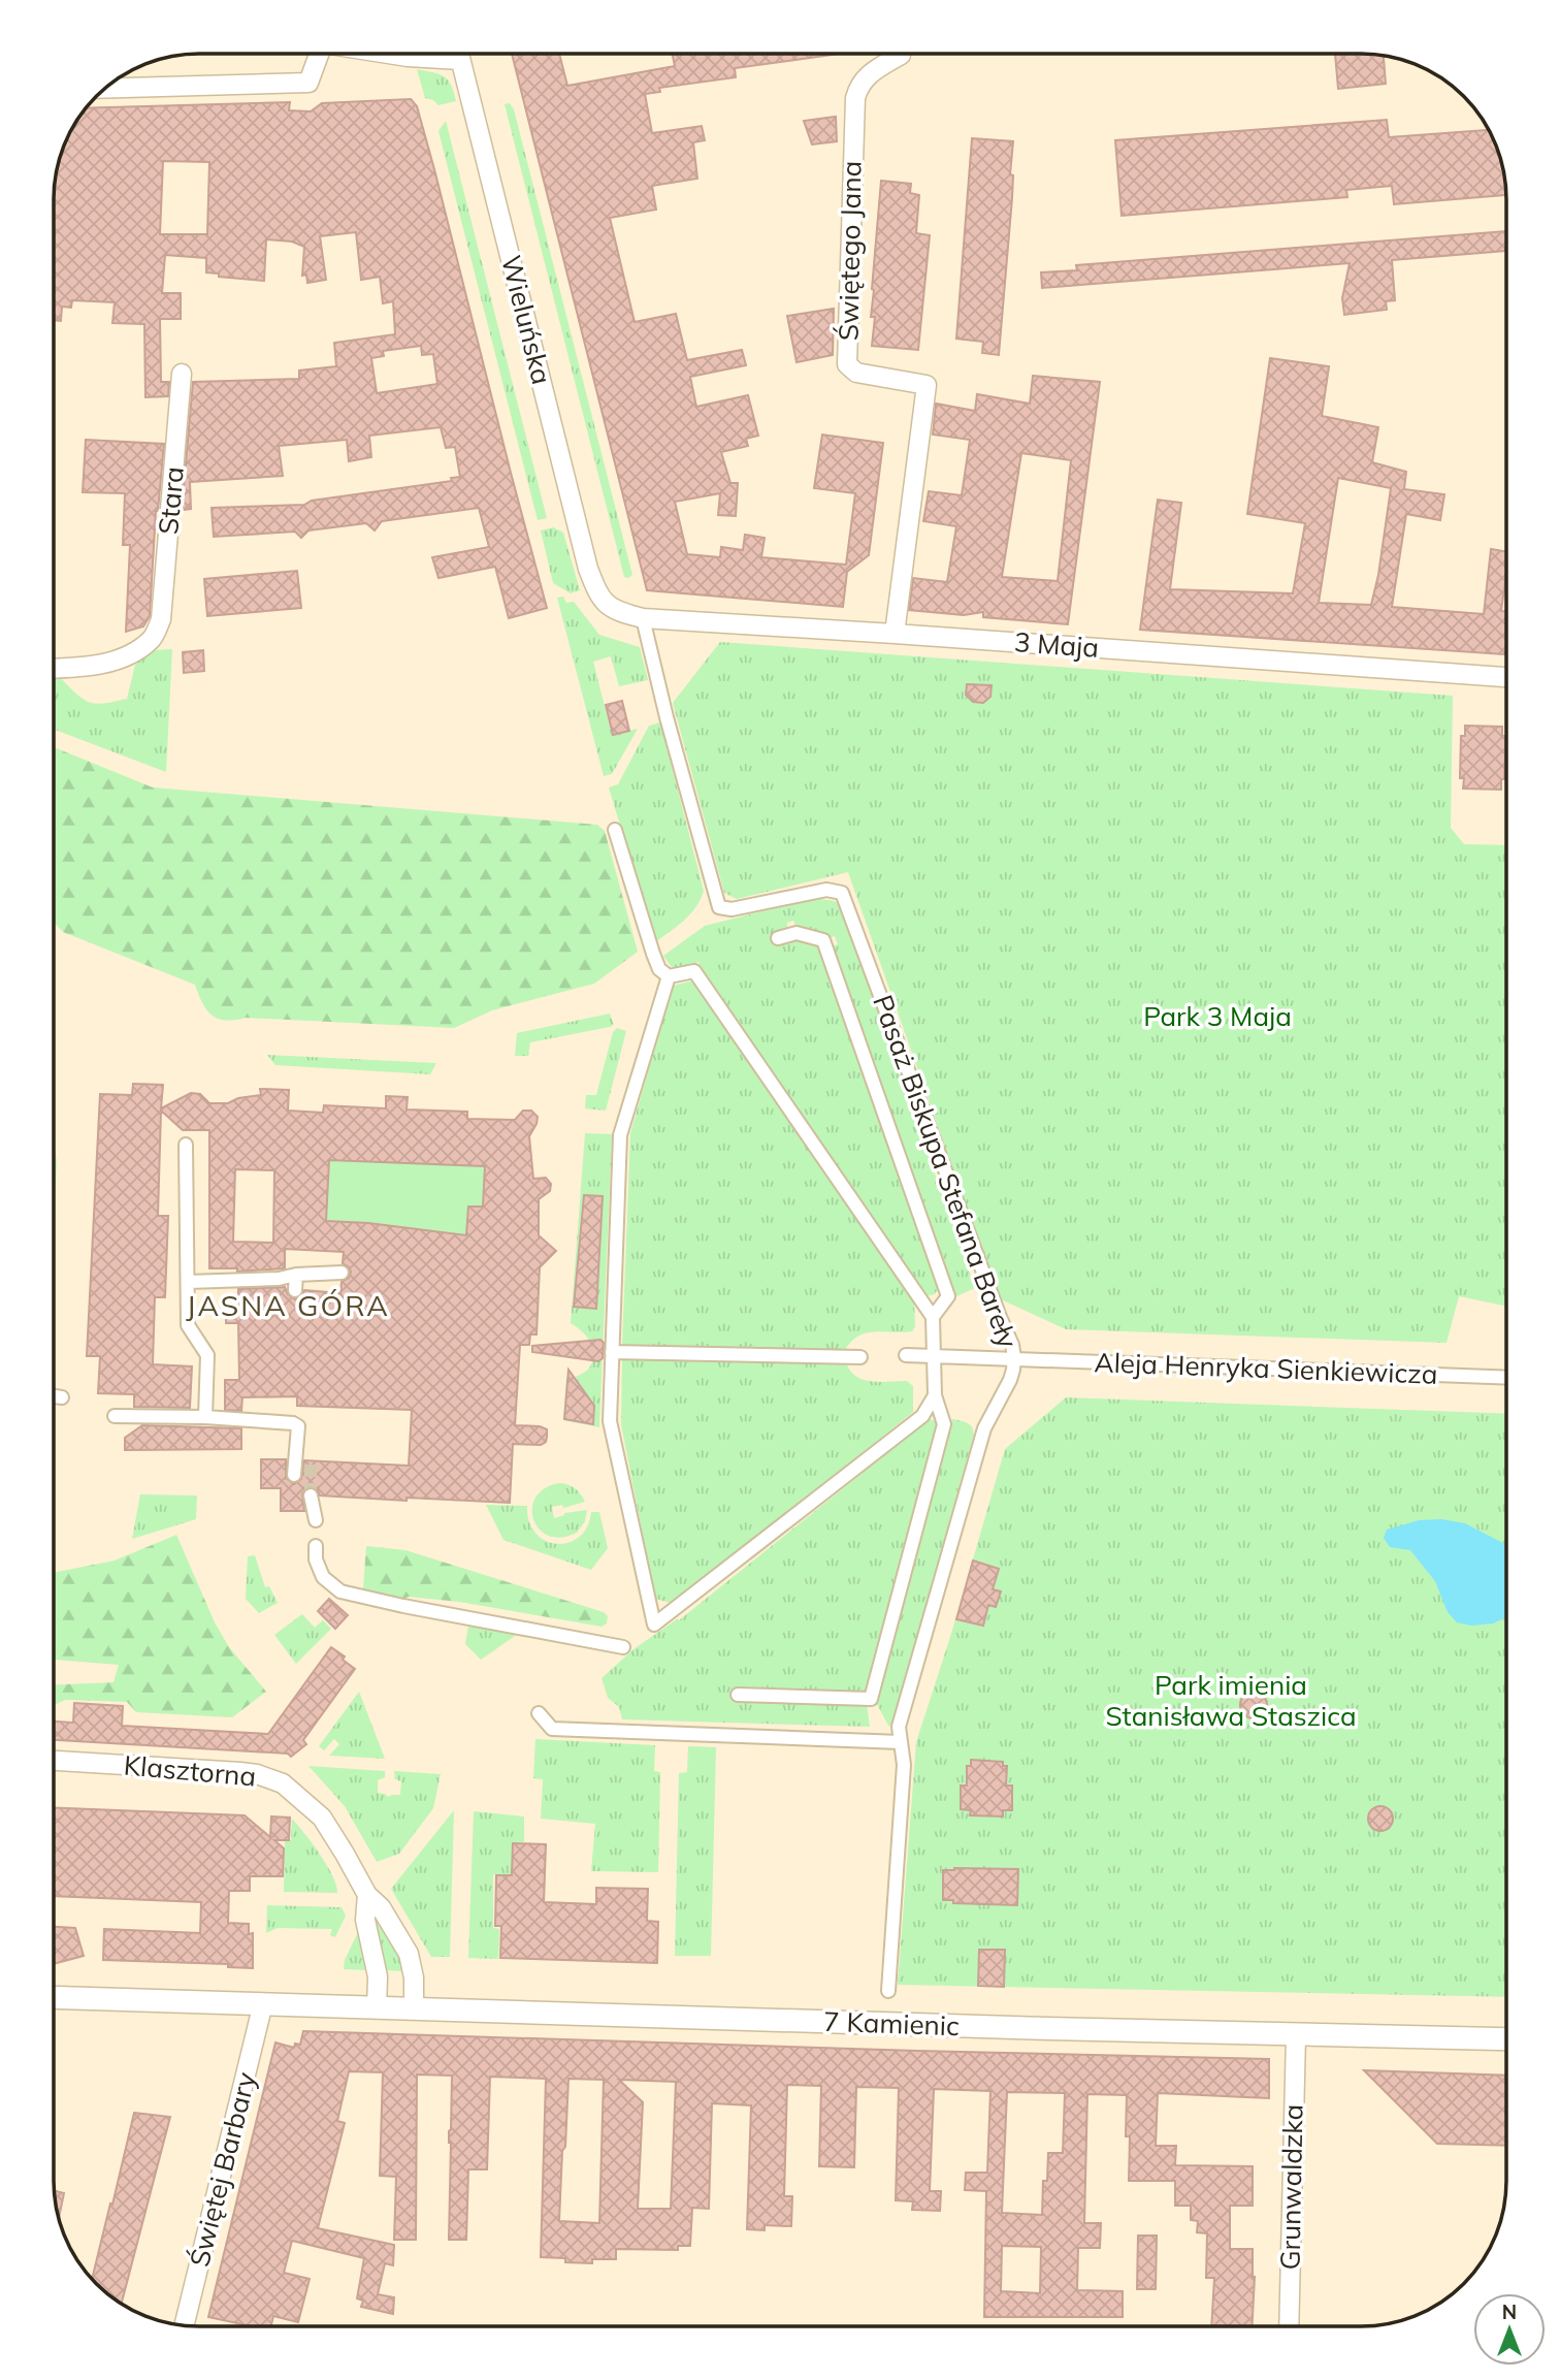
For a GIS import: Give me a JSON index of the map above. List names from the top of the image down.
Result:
{
  "streets": {
    "street": [
      "Świętego Jana",
      "Wieluńska",
      "Stara",
      "3 Maja",
      "Pasaż Biskupa Stefana Bareły",
      "Aleja Henryka Sienkiewicza",
      "Klasztorna",
      "7 Kamienic",
      "Świętej Barbary",
      "Grunwaldzka"
    ]
  },
  "crossings": [
    ["Świętego Jana", "3 Maja"],
    ["Wieluńska", "3 Maja"],
    ["3 Maja", "Pasaż Biskupa Stefana Bareły"],
    ["Pasaż Biskupa Stefana Bareły", "Aleja Henryka Sienkiewicza"],
    ["Klasztorna", "7 Kamienic"],
    ["7 Kamienic", "Świętej Barbary"],
    ["7 Kamienic", "Grunwaldzka"]
  ],
  "districts": ["JASNA GÓRA"],
  "parks": ["Park 3 Maja", "Park imienia Stanisława Staszica"],
  "north": "top"
}
